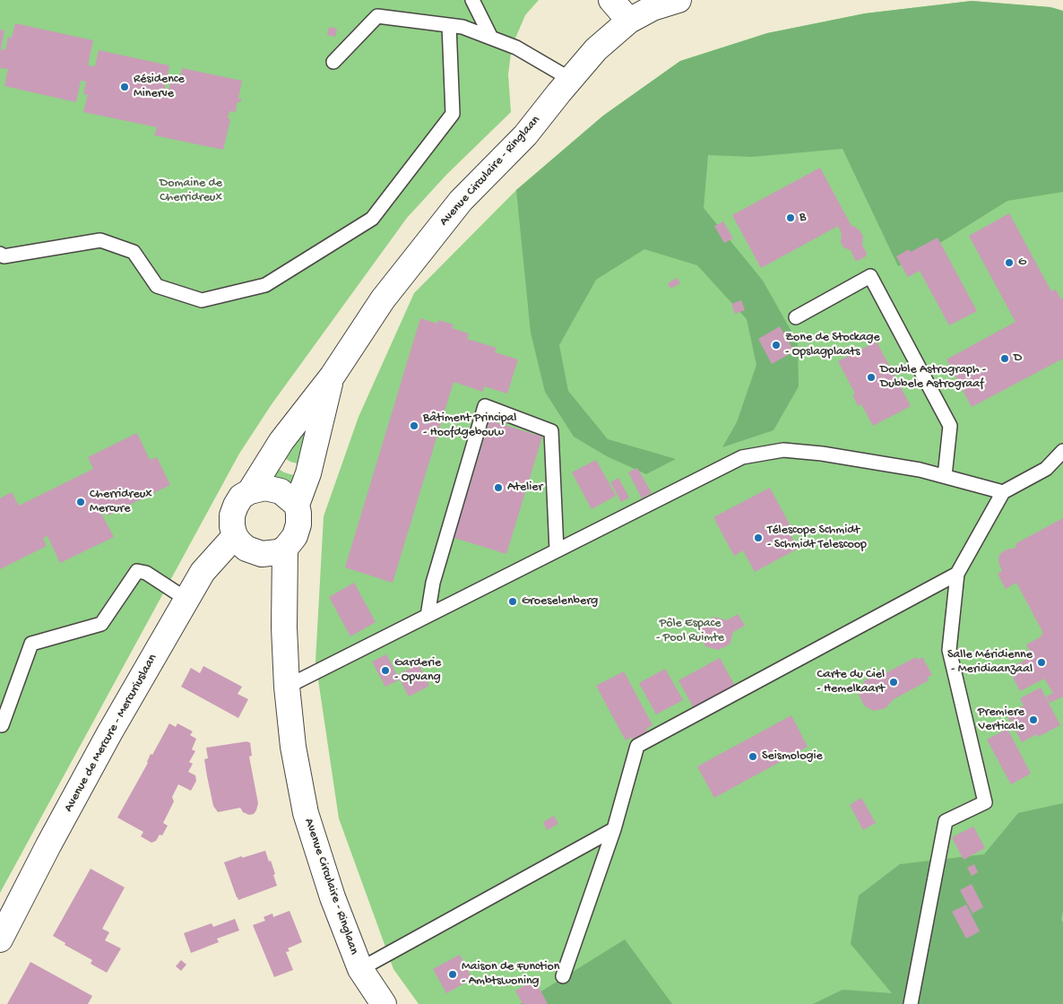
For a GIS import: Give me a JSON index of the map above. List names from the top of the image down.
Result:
{
  "streets": {
    "street": ["Avenue Circulaire - Ringlaan", "Avenue de Mercure - Mercuriuslaan"]
  },
  "crossings": [
    ["Avenue Circulaire - Ringlaan", "Avenue de Mercure - Mercuriuslaan"]
  ],
  "parks": ["Domaine de Cherridreux", "Pôle Espace - Pool Ruimte"],
  "places": [
    "Résidence Minerve",
    "B",
    "G",
    "Zone de Stockage - Opslagplaats",
    "D",
    "Double Astrograph - Dubbele Astrograaf",
    "Bâtiment Principal - Hoofdgebouw",
    "Atelier",
    "Cherridreux Mercure",
    "Télescope Schmidt - Schmidt Telescoop",
    "Groeselenberg",
    "Salle Méridienne - Meridiaanzaal",
    "Garderie - Opvang",
    "Carte du Ciel - Hemelkaart",
    "Premiere Verticale",
    "Seismologie",
    "Maison de Function - Ambtswoning"
  ]
}
